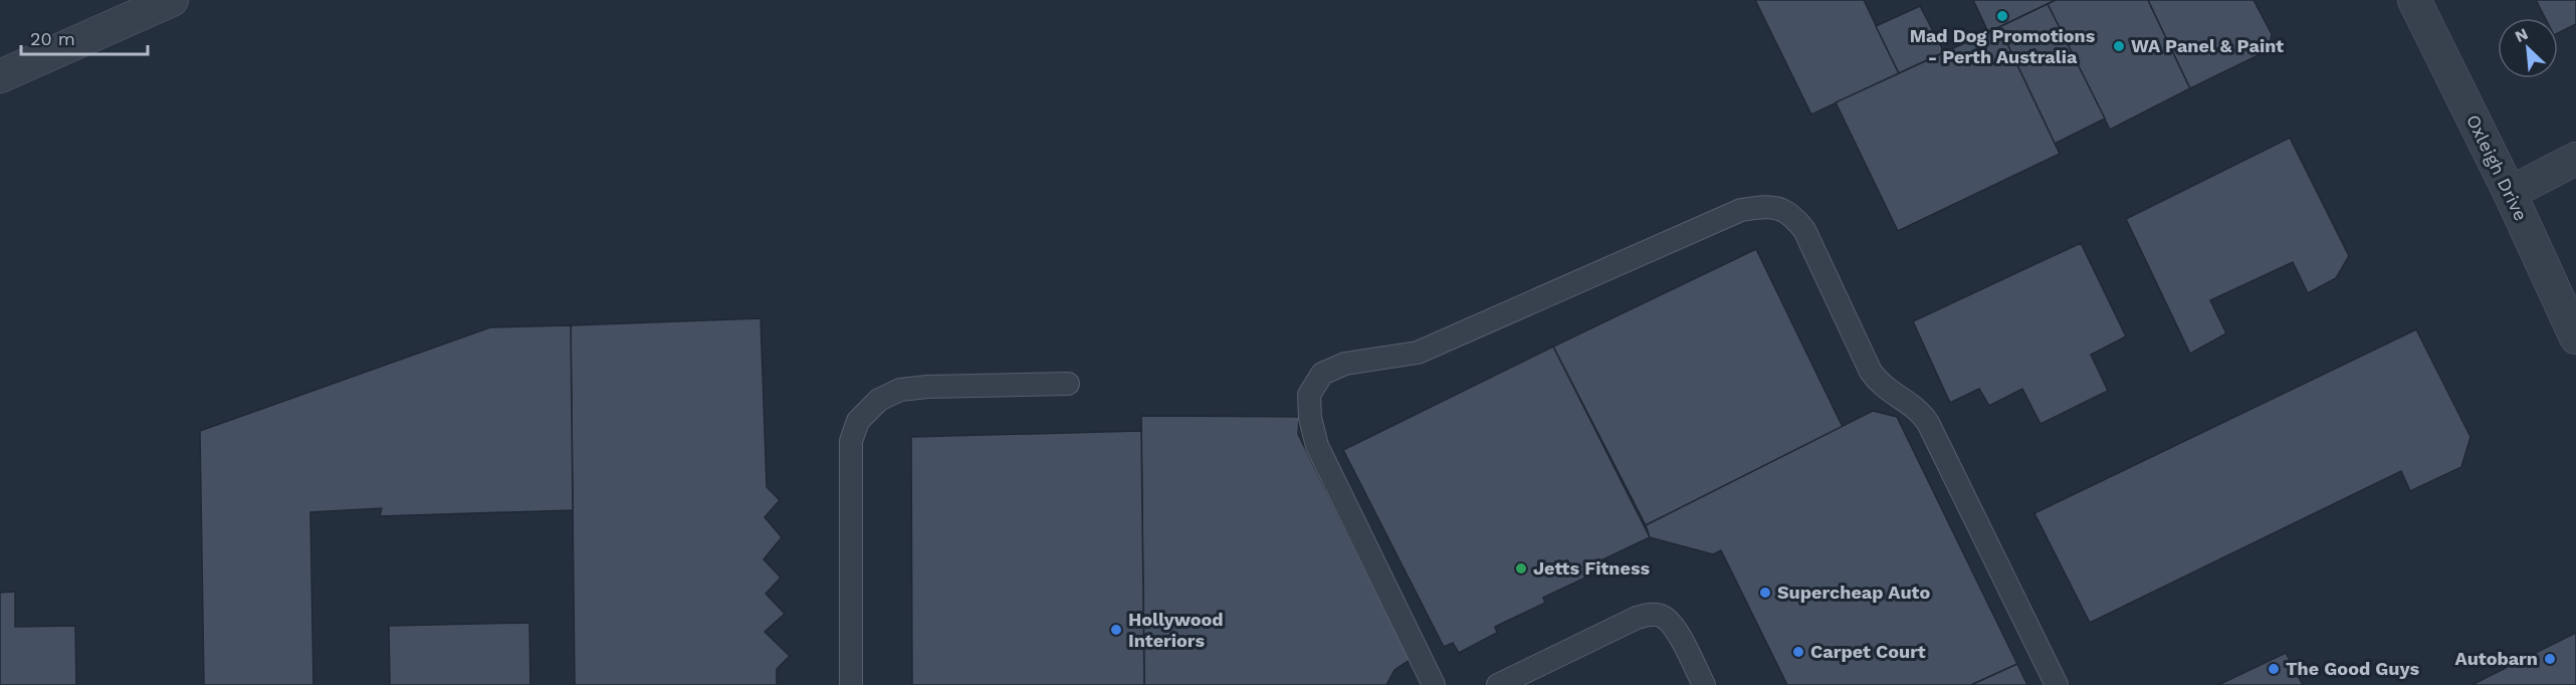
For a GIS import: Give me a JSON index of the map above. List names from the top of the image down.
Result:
{
  "streets": {
    "street": ["Oxleigh Drive"]
  },
  "places": [
    "Mad Dog Promotions - Perth Australia",
    "WA Panel & Paint",
    "Jetts Fitness",
    "Supercheap Auto",
    "Hollywood Interiors",
    "Carpet Court",
    "Autobarn",
    "The Good Guys"
  ],
  "scale_bar": "20 m",
  "north": "top left"
}
